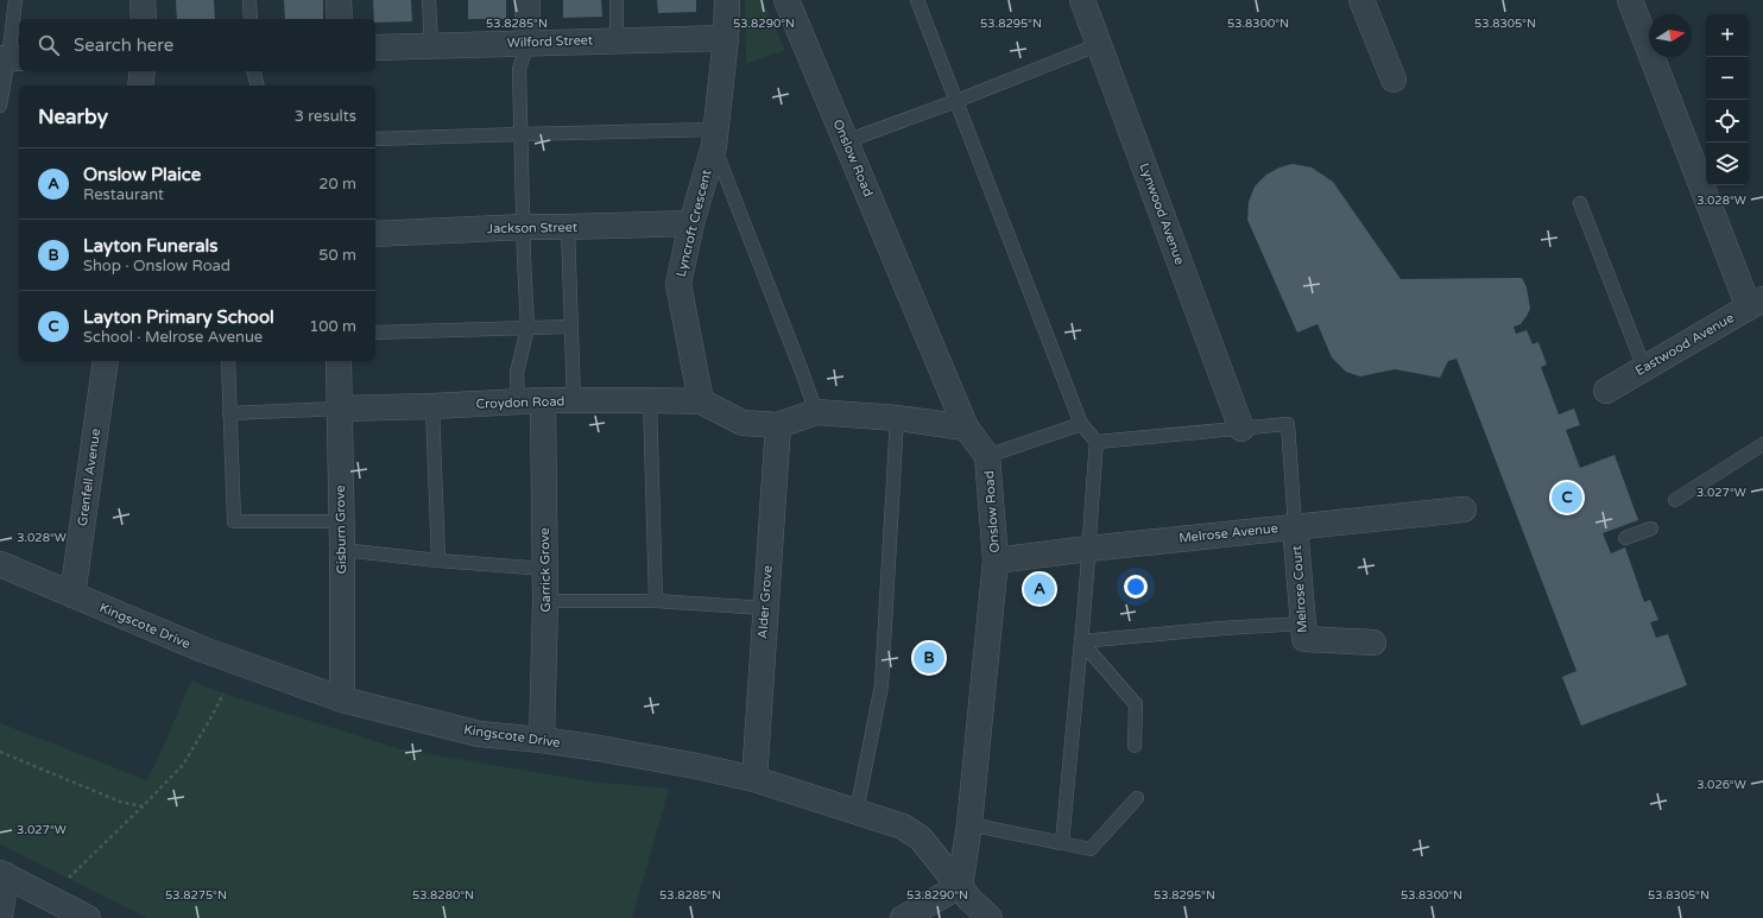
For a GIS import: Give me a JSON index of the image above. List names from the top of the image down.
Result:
{
  "streets": {
    "street": [
      "Wilford Street",
      "Onslow Road",
      "Lynwood Avenue",
      "Lyncroft Crescent",
      "Jackson Street",
      "Eastwood Avenue",
      "Croydon Road",
      "Grenfell Avenue",
      "Gisburn Grove",
      "Melrose Avenue",
      "Garrick Grove",
      "Melrose Court",
      "Alder Grove",
      "Kingscote Drive"
    ]
  },
  "crossings": [
    ["Wilford Street", "Lyncroft Crescent"],
    ["Onslow Road", "Melrose Avenue"],
    ["Onslow Road", "Kingscote Drive"],
    ["Lyncroft Crescent", "Jackson Street"],
    ["Lyncroft Crescent", "Croydon Road"],
    ["Croydon Road", "Gisburn Grove"],
    ["Croydon Road", "Garrick Grove"],
    ["Grenfell Avenue", "Kingscote Drive"],
    ["Gisburn Grove", "Kingscote Drive"],
    ["Melrose Avenue", "Melrose Court"],
    ["Garrick Grove", "Kingscote Drive"],
    ["Alder Grove", "Kingscote Drive"]
  ],
  "north": "right",
  "page": {
    "map_buttons": ["+", "−"],
    "search": "Search here",
    "heading": ["Nearby", "3 results"],
    "list": [
      {
        "mark": "A",
        "name": "Onslow Plaice",
        "note": "Restaurant",
        "value": "20 m"
      },
      {
        "mark": "B",
        "name": "Layton Funerals",
        "note": "Shop · Onslow Road",
        "value": "50 m"
      },
      {
        "mark": "C",
        "name": "Layton Primary School",
        "note": "School · Melrose Avenue",
        "value": "100 m"
      }
    ],
    "pins": ["C", "A", "B"]
  },
  "coordinates": [
    "53.8285°N",
    "53.8290°N",
    "53.8295°N",
    "53.8300°N",
    "53.8305°N",
    "3.028°W",
    "3.027°W",
    "3.026°W",
    "53.8275°N",
    "53.8280°N"
  ]
}
